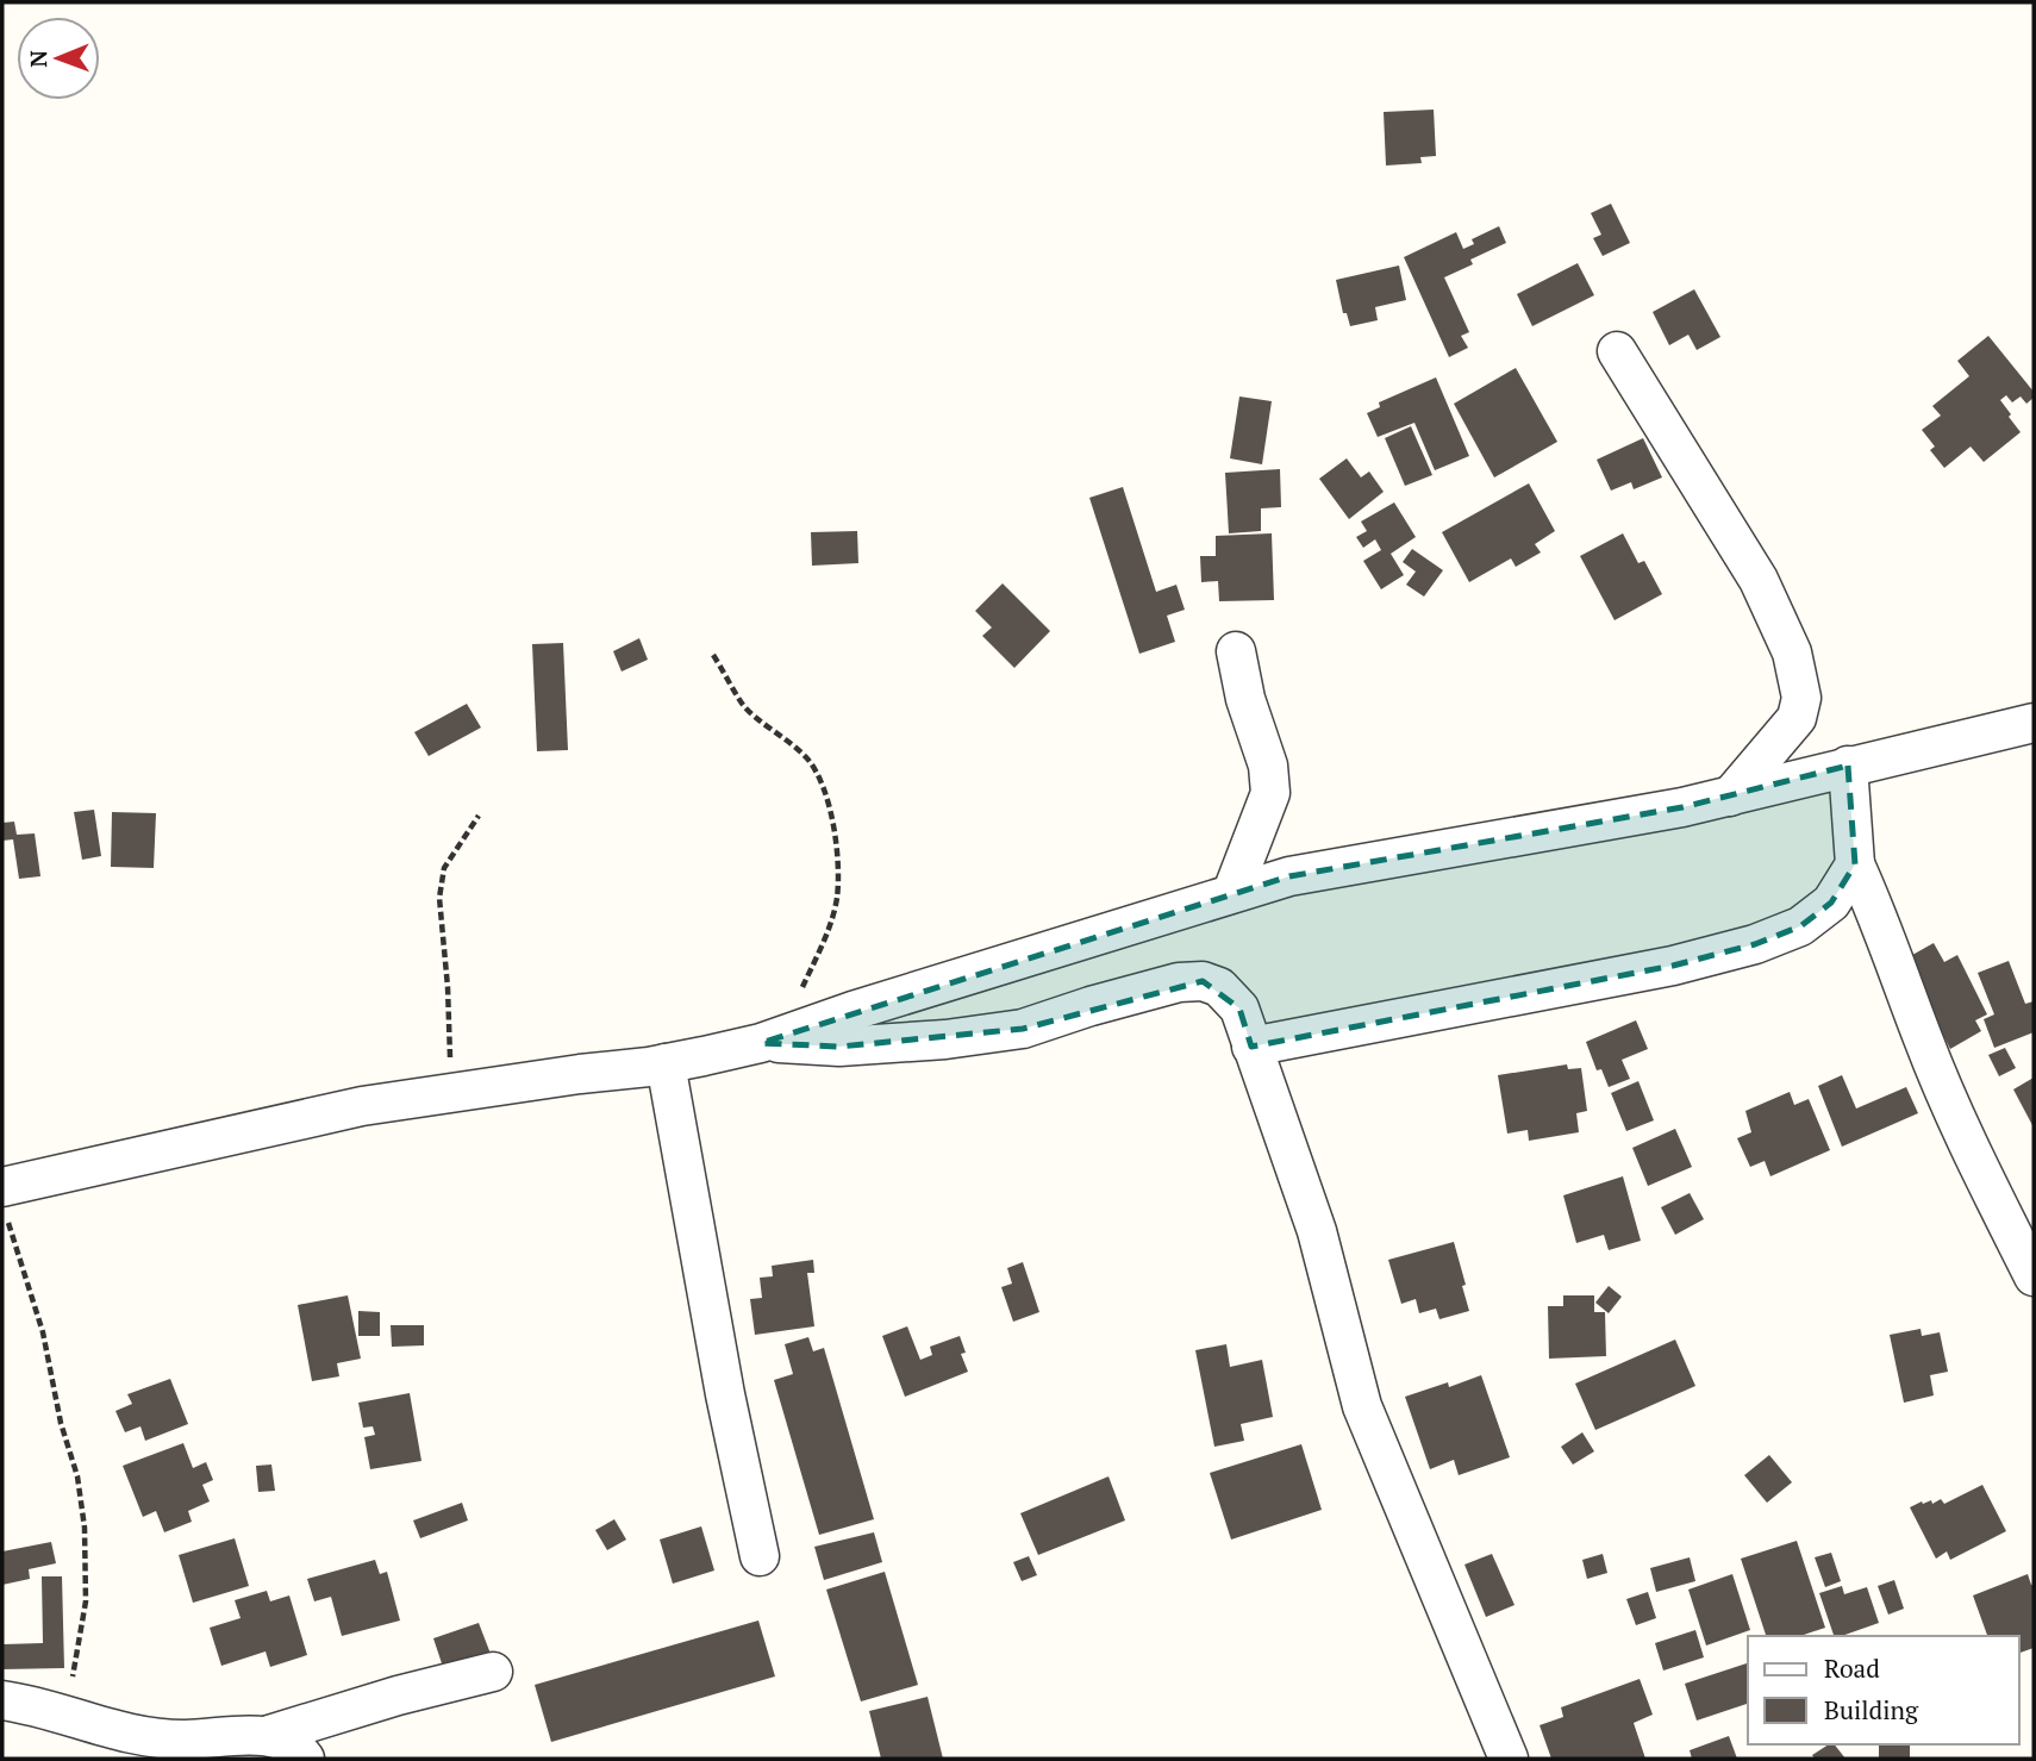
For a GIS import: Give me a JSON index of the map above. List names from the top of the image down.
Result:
{
  "legend": ["Road", "Building"],
  "north": "left"
}
